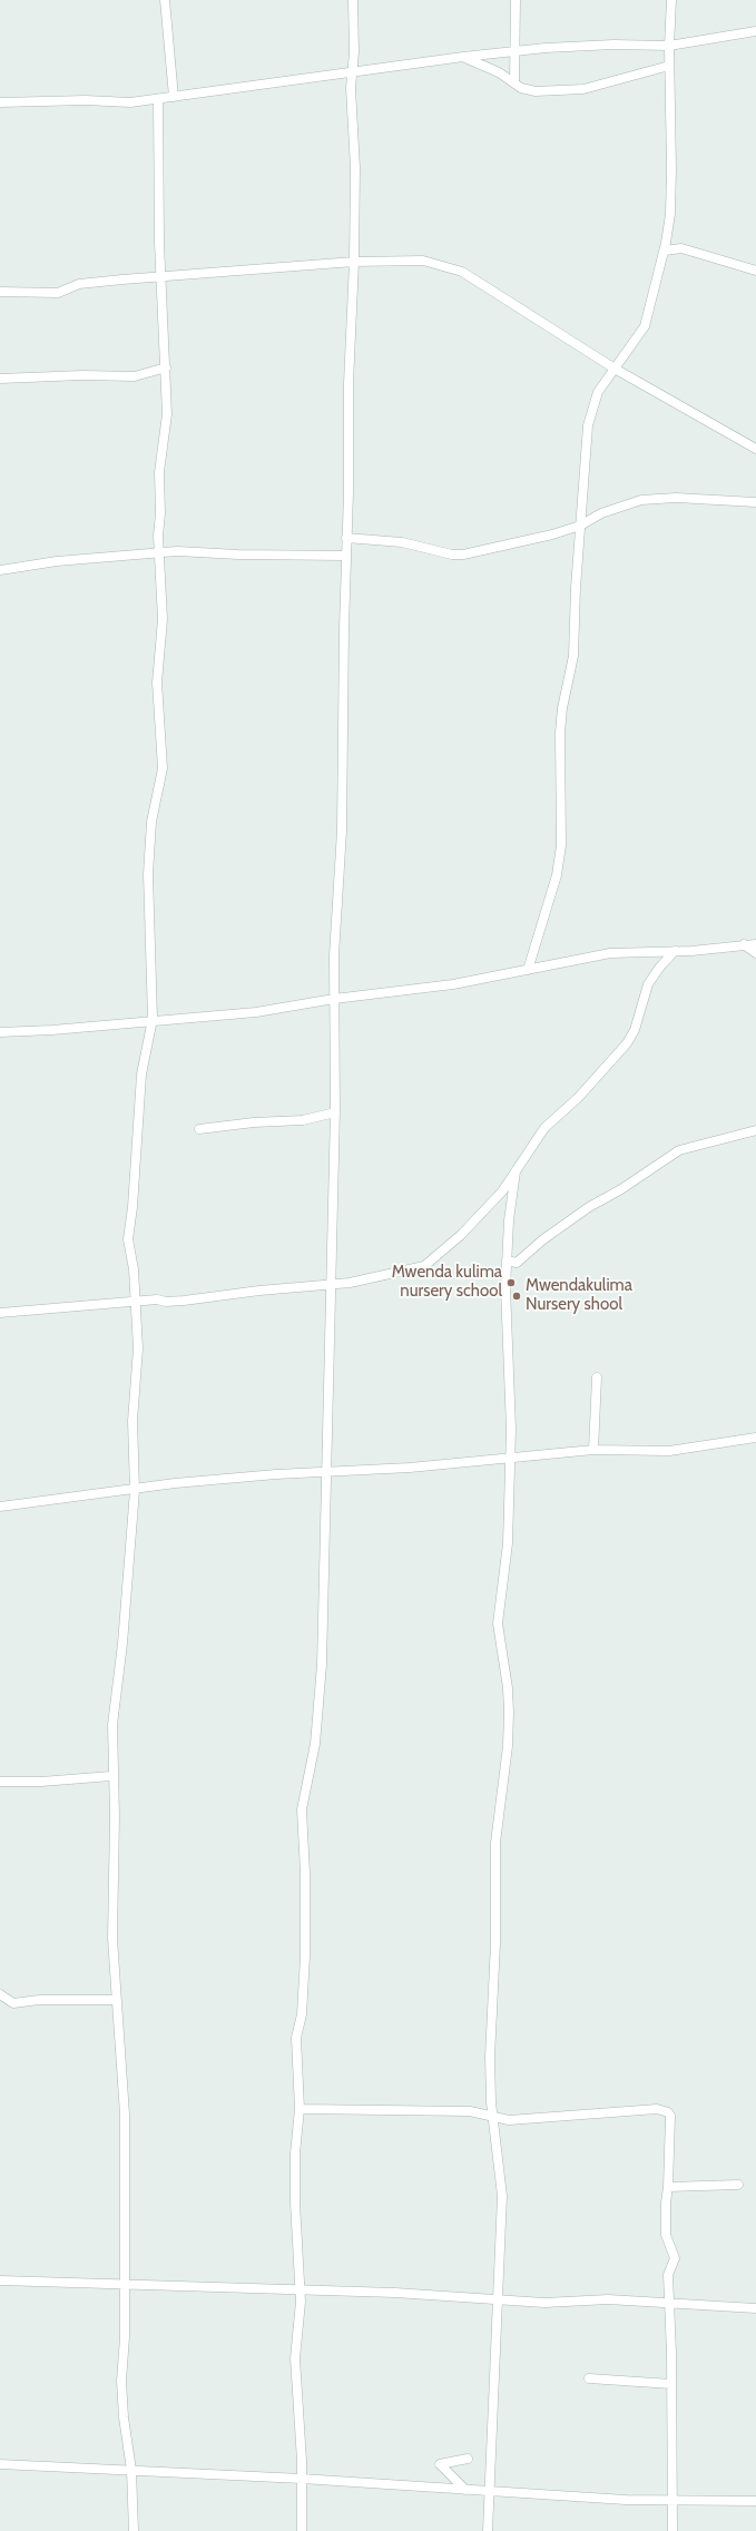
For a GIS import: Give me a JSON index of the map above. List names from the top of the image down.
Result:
{
  "places": ["Mwenda kulima nursery school", "Mwendakulima Nursery shool"]
}
